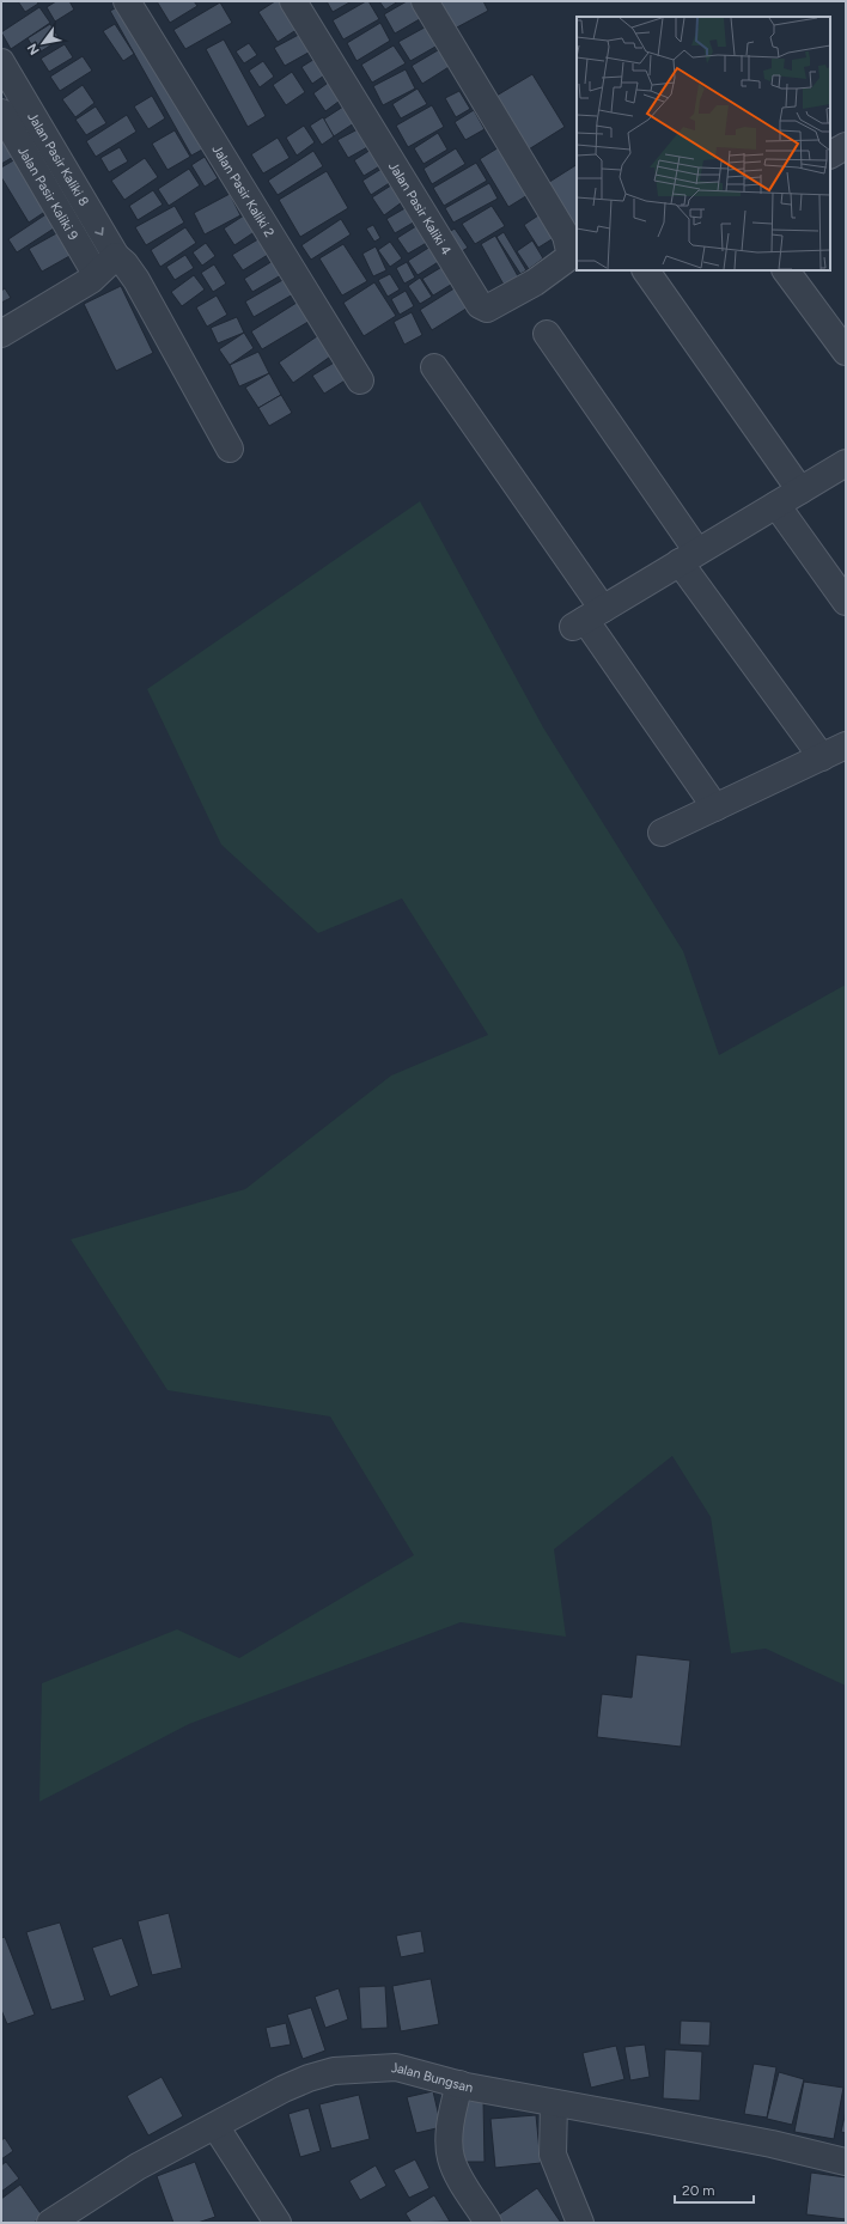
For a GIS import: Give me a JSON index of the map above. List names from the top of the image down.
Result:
{
  "streets": {
    "street": [
      "Jalan Pasir Kaliki 8",
      "Jalan Pasir Kaliki 2",
      "Jalan Pasir Kaliki 9",
      "Jalan Pasir Kaliki 4",
      "Jalan Bungsan"
    ]
  },
  "one_way": ["Jalan Pasir Kaliki 8"],
  "scale_bar": "20 m",
  "north": "bottom left"
}
